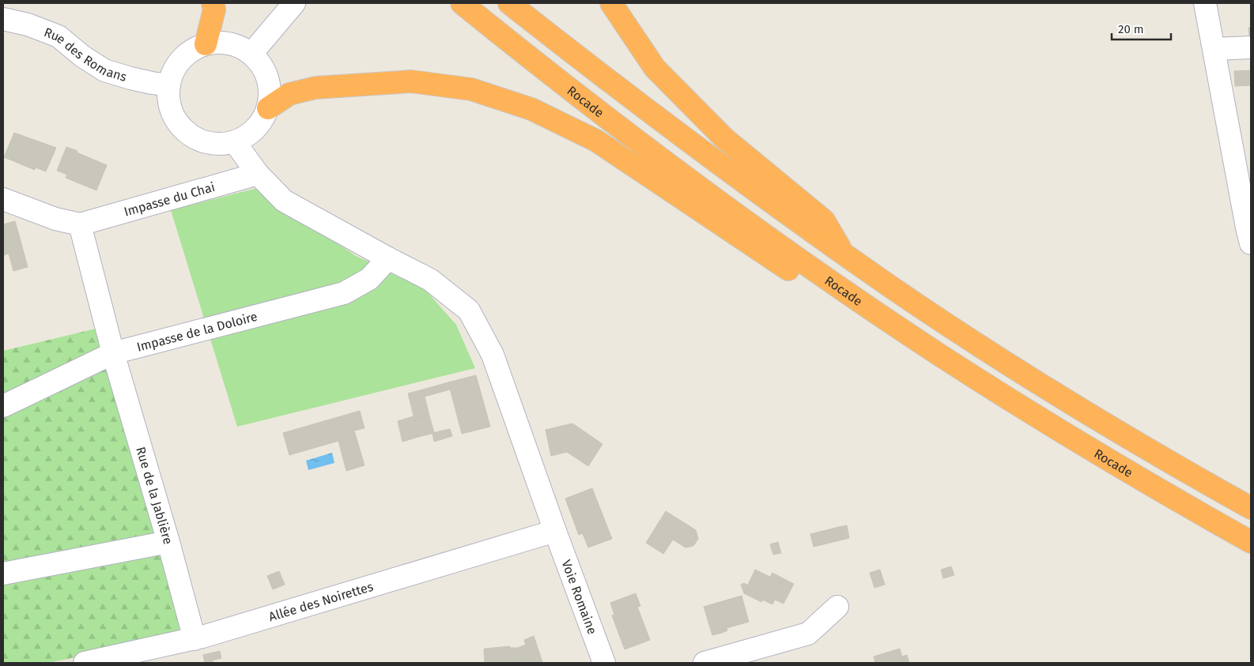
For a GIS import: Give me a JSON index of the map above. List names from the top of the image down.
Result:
{
  "streets": {
    "highway": ["Rocade"],
    "street": [
      "Rue des Romans",
      "Impasse du Chai",
      "Impasse de la Doloire",
      "Rue de la Jablière",
      "Voie Romaine",
      "Allée des Noirettes"
    ]
  },
  "crossings": [
    ["Rue des Romans", "Voie Romaine"],
    ["Impasse du Chai", "Voie Romaine"],
    ["Impasse de la Doloire", "Rue de la Jablière"],
    ["Impasse de la Doloire", "Voie Romaine"],
    ["Rue de la Jablière", "Allée des Noirettes"],
    ["Voie Romaine", "Allée des Noirettes"]
  ],
  "scale_bar": "20 m"
}
